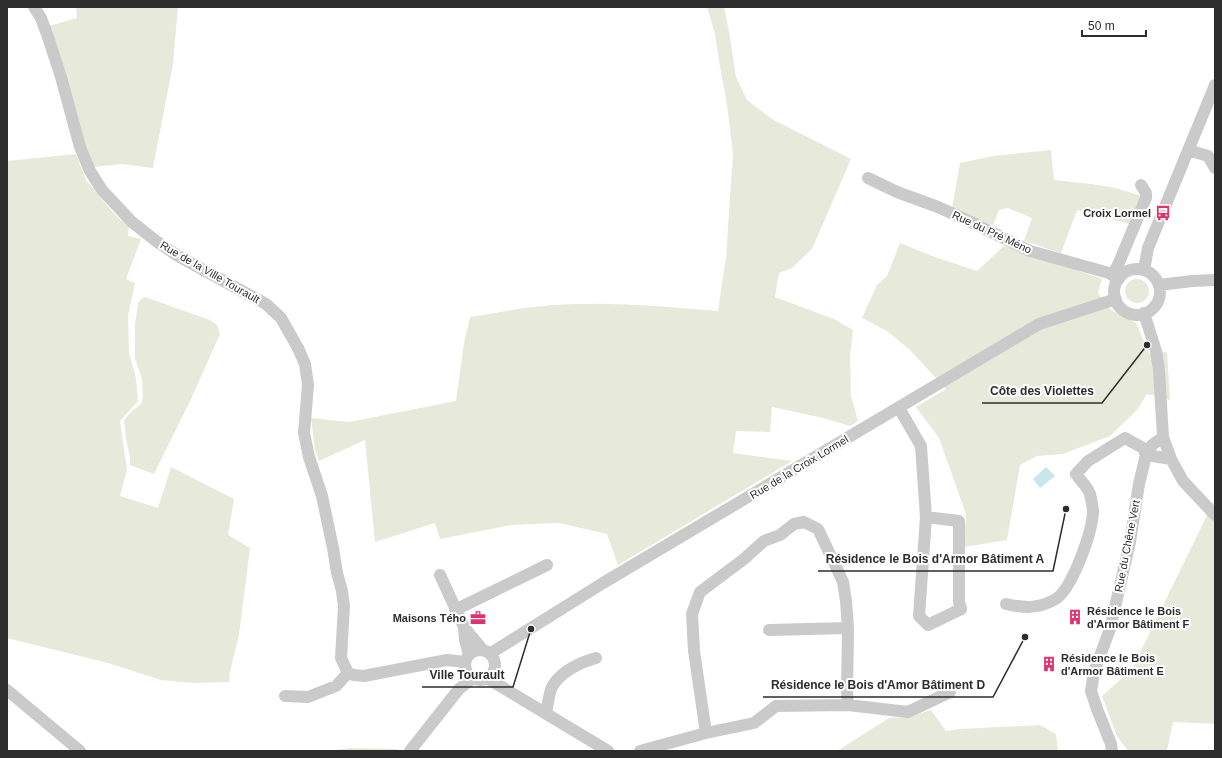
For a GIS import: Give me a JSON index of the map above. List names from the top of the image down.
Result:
{
  "streets": {
    "street": [
      "Rue du Pré Méno",
      "Rue de la Ville Tourault",
      "Rue de la Croix Lormel",
      "Rue du Chêne Vert"
    ]
  },
  "crossings": [
    ["Rue du Pré Méno", "Rue de la Croix Lormel"]
  ],
  "places": {
    "bus stop": ["Croix Lormel"],
    "other": [
      "Côte des Violettes",
      "Résidence le Bois d'Armor Bâtiment A",
      "Ville Tourault",
      "Résidence le Bois d'Amor Bâtiment D"
    ],
    "building": ["Résidence le Bois d'Armor Bâtiment F", "Résidence le Bois d'Armor Bâtiment E"],
    "office": ["Maisons Tého"]
  },
  "scale_bar": "50 m"
}
